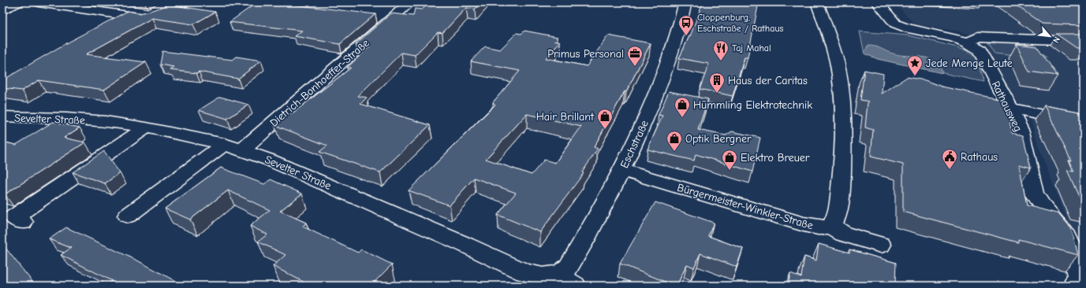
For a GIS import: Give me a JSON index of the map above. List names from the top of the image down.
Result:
{
  "streets": {
    "street": [
      "Dietrich-Bonhoeffer-Straße",
      "Rathausweg",
      "Sevelter Straße",
      "Eschstraße",
      "Bürgermeister-Winkler-Straße"
    ]
  },
  "crossings": [
    ["Dietrich-Bonhoeffer-Straße", "Sevelter Straße"],
    ["Sevelter Straße", "Eschstraße"],
    ["Eschstraße", "Bürgermeister-Winkler-Straße"]
  ],
  "places": {
    "bus stop": ["Cloppenburg, Eschstraße / Rathaus"],
    "restaurant": ["Taj Mahal"],
    "office": ["Primus Personal"],
    "place": ["Jede Menge Leute"],
    "building": ["Haus der Caritas"],
    "shop": [
      "Hümmling Elektrotechnik",
      "Hair Brillant",
      "Optik Bergner",
      "Elektro Breuer"
    ],
    "public building": ["Rathaus"]
  },
  "north": "bottom right"
}
